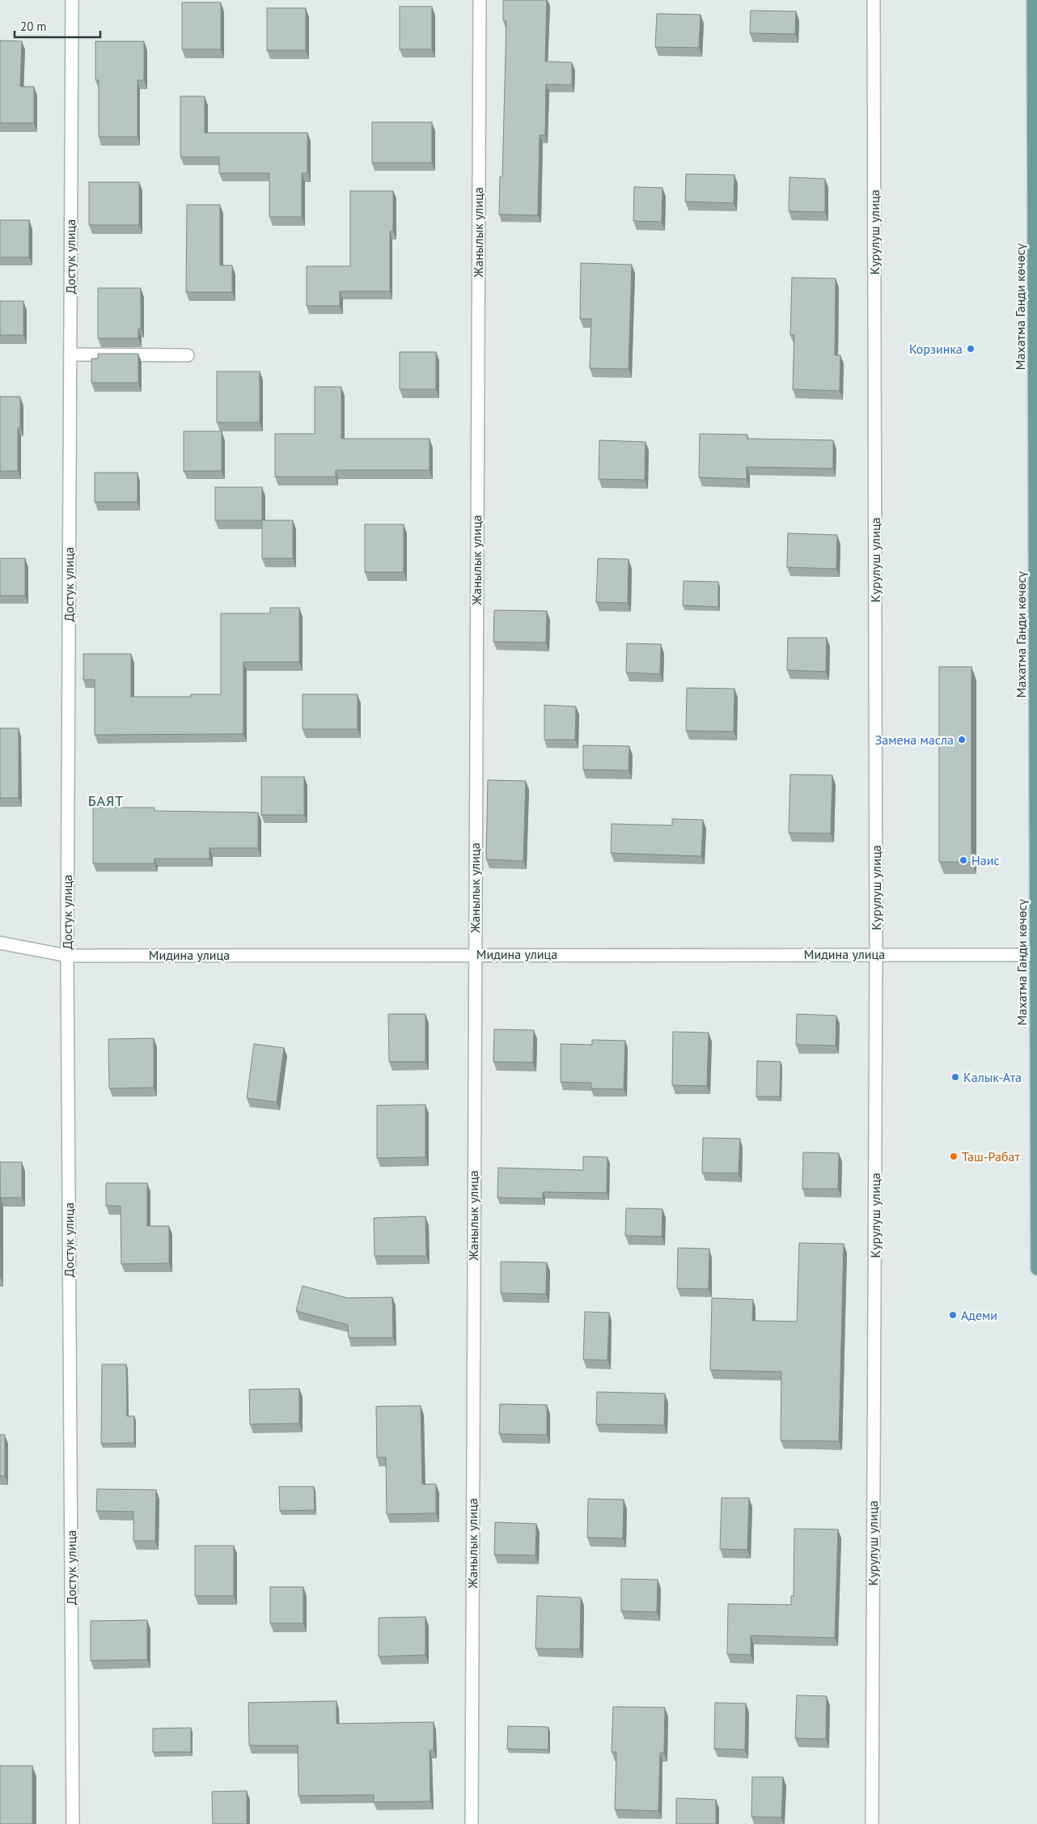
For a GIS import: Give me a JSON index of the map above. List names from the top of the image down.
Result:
{
  "streets": {
    "main road": ["Махатма Ганди көчөсү"],
    "street": [
      "Жанылык улица",
      "Курулуш улица",
      "Достук улица",
      "Мидина улица"
    ]
  },
  "crossings": [
    ["Жанылык улица", "Мидина улица"],
    ["Курулуш улица", "Мидина улица"],
    ["Достук улица", "Мидина улица"],
    ["Махатма Ганди көчөсү", "Мидина улица"]
  ],
  "districts": ["БАЯТ"],
  "places": [
    "Корзинка",
    "Замена масла",
    "Наис",
    "Калык-Ата",
    "Таш-Рабат",
    "Адеми"
  ],
  "scale_bar": "20 m"
}
